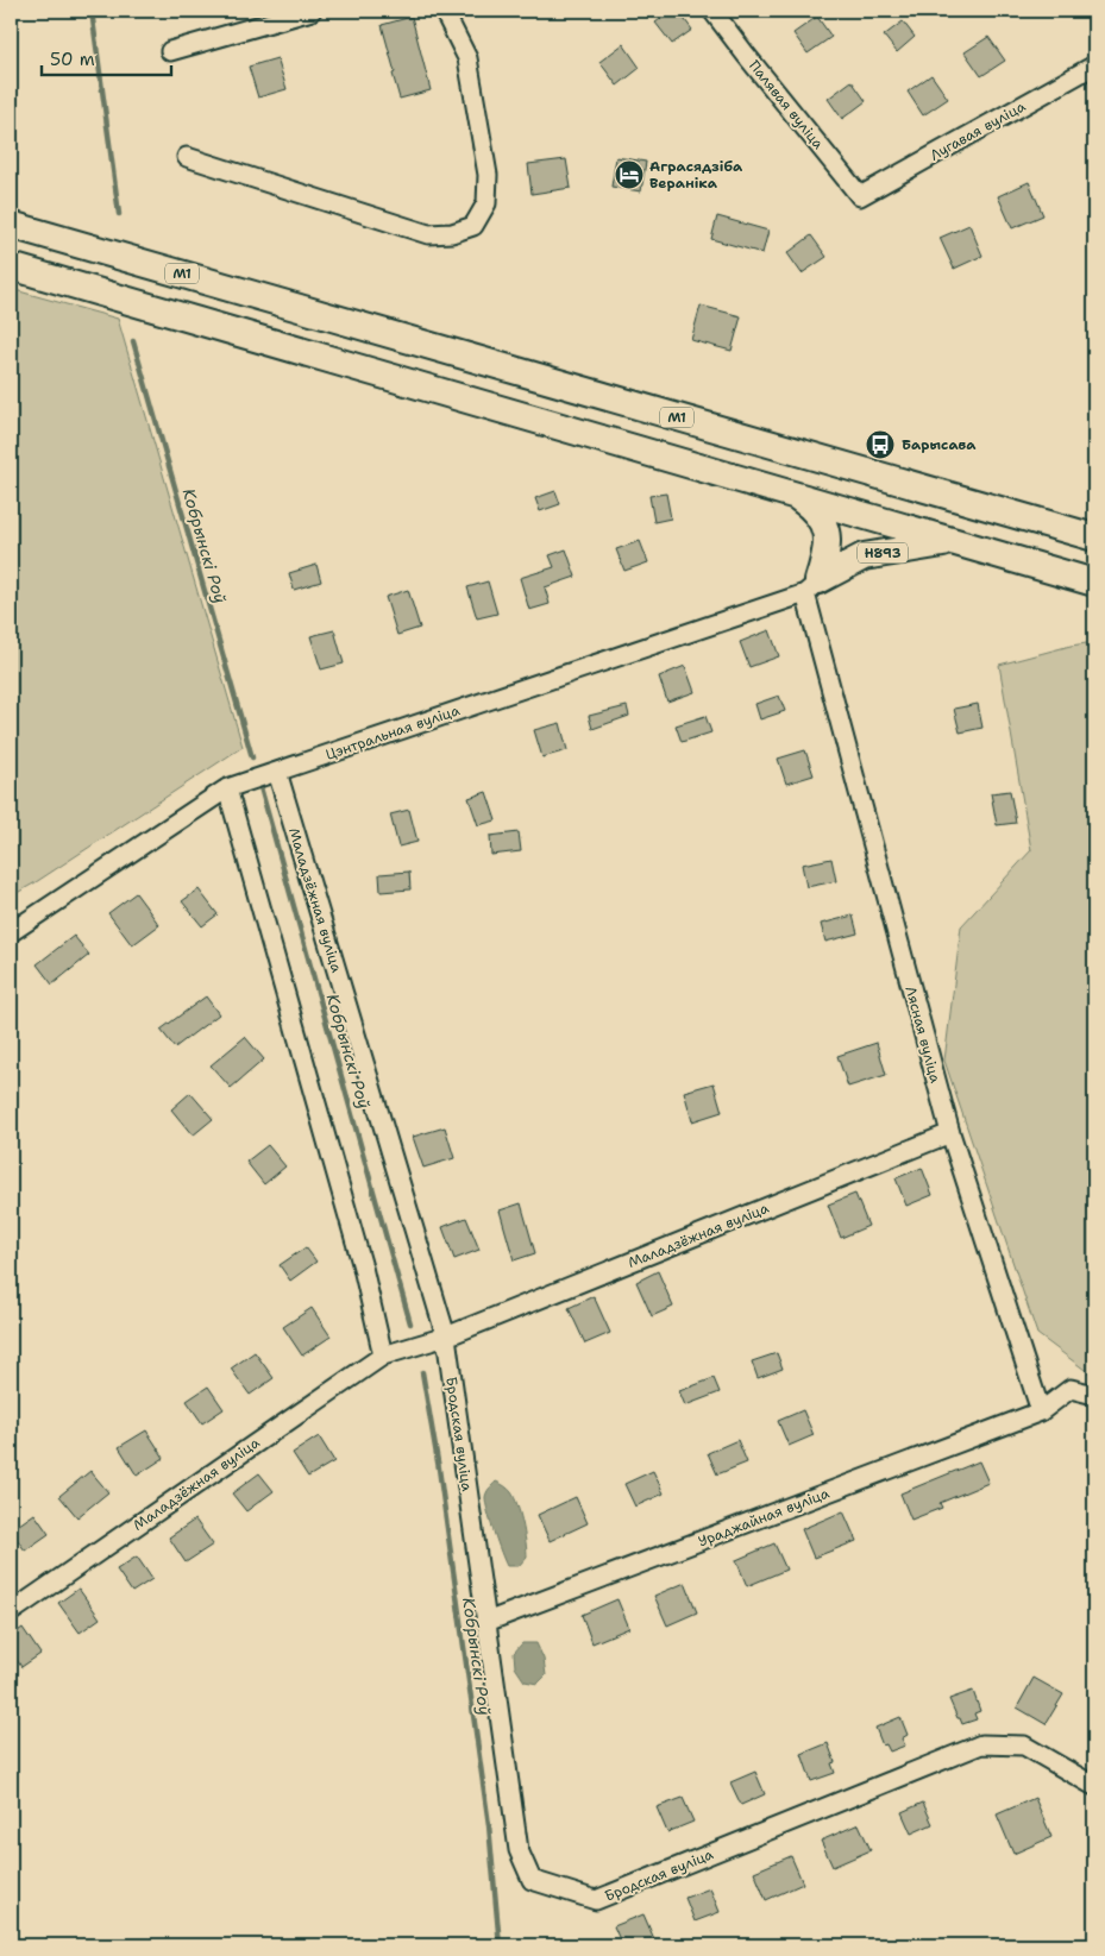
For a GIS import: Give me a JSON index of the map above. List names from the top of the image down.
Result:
{
  "streets": {
    "highway": ["М1", "Н893"],
    "street": [
      "Палявая вуліца",
      "Лугавая вуліца",
      "Цэнтральная вуліца",
      "Маладзёжная вуліца",
      "Лясная вуліца",
      "Бродская вуліца",
      "Ураджайная вуліца"
    ]
  },
  "crossings": [
    ["Палявая вуліца", "Лугавая вуліца"],
    ["Н893", "Цэнтральная вуліца"],
    ["Н893", "Лясная вуліца"],
    ["Цэнтральная вуліца", "Маладзёжная вуліца"],
    ["Цэнтральная вуліца", "Лясная вуліца"],
    ["Маладзёжная вуліца", "Лясная вуліца"],
    ["Маладзёжная вуліца", "Бродская вуліца"],
    ["Лясная вуліца", "Ураджайная вуліца"],
    ["Бродская вуліца", "Ураджайная вуліца"]
  ],
  "water": ["Кобрынскі Роў"],
  "places": {
    "hotel": ["Аграсядзіба Вераніка"],
    "bus stop": ["Барысава"]
  },
  "scale_bar": "50 m"
}
